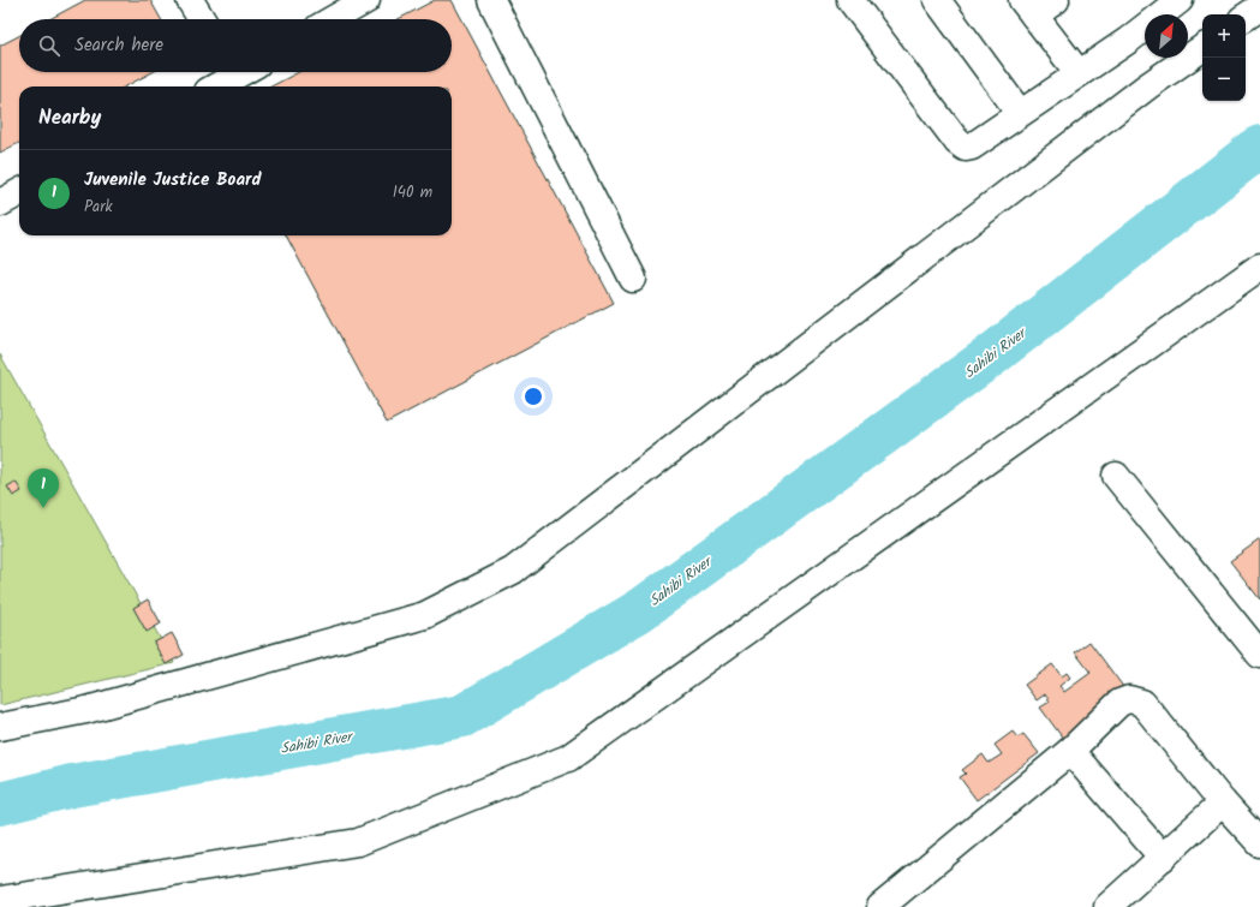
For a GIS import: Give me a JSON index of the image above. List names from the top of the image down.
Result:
{
  "water": ["Sahibi River"],
  "north": "top right",
  "page": {
    "map_buttons": ["+", "−"],
    "search": "Search here",
    "heading": "Nearby",
    "list": [
      {
        "mark": "1",
        "name": "Juvenile Justice Board",
        "note": "Park",
        "value": "140 m"
      }
    ],
    "pins": "1"
  }
}
